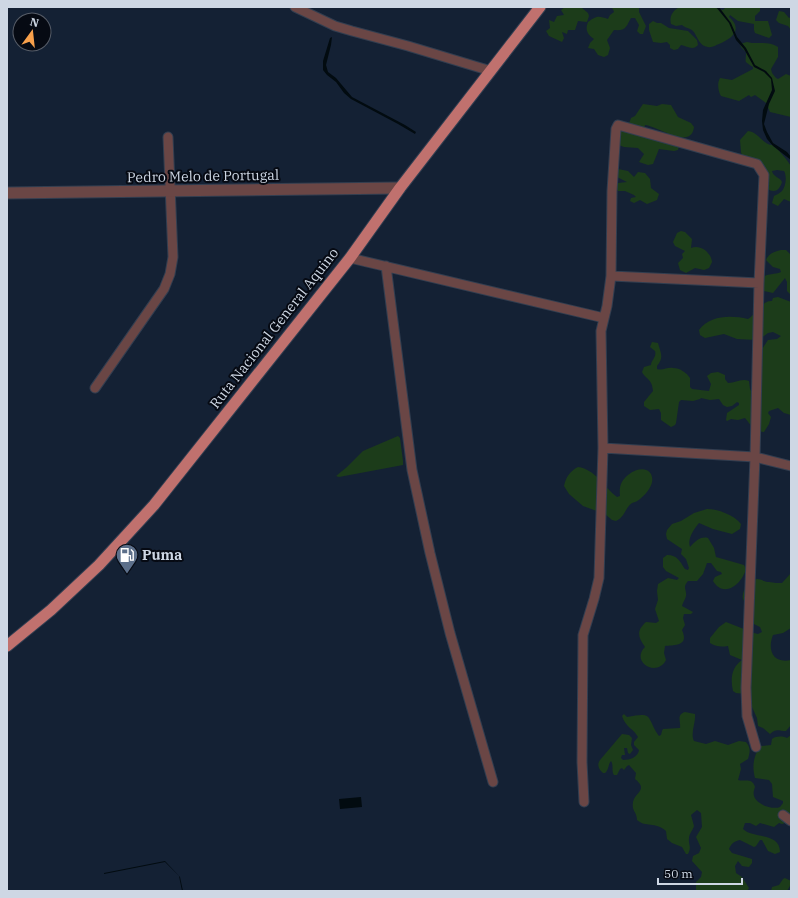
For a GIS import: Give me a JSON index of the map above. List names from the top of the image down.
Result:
{
  "streets": {
    "highway": ["Ruta Nacional General Aquino"],
    "street": ["Pedro Melo de Portugal"]
  },
  "crossings": [
    ["Pedro Melo de Portugal", "Ruta Nacional General Aquino"]
  ],
  "places": {
    "fuel station": ["Puma"]
  },
  "scale_bar": "50 m",
  "north": "top"
}
